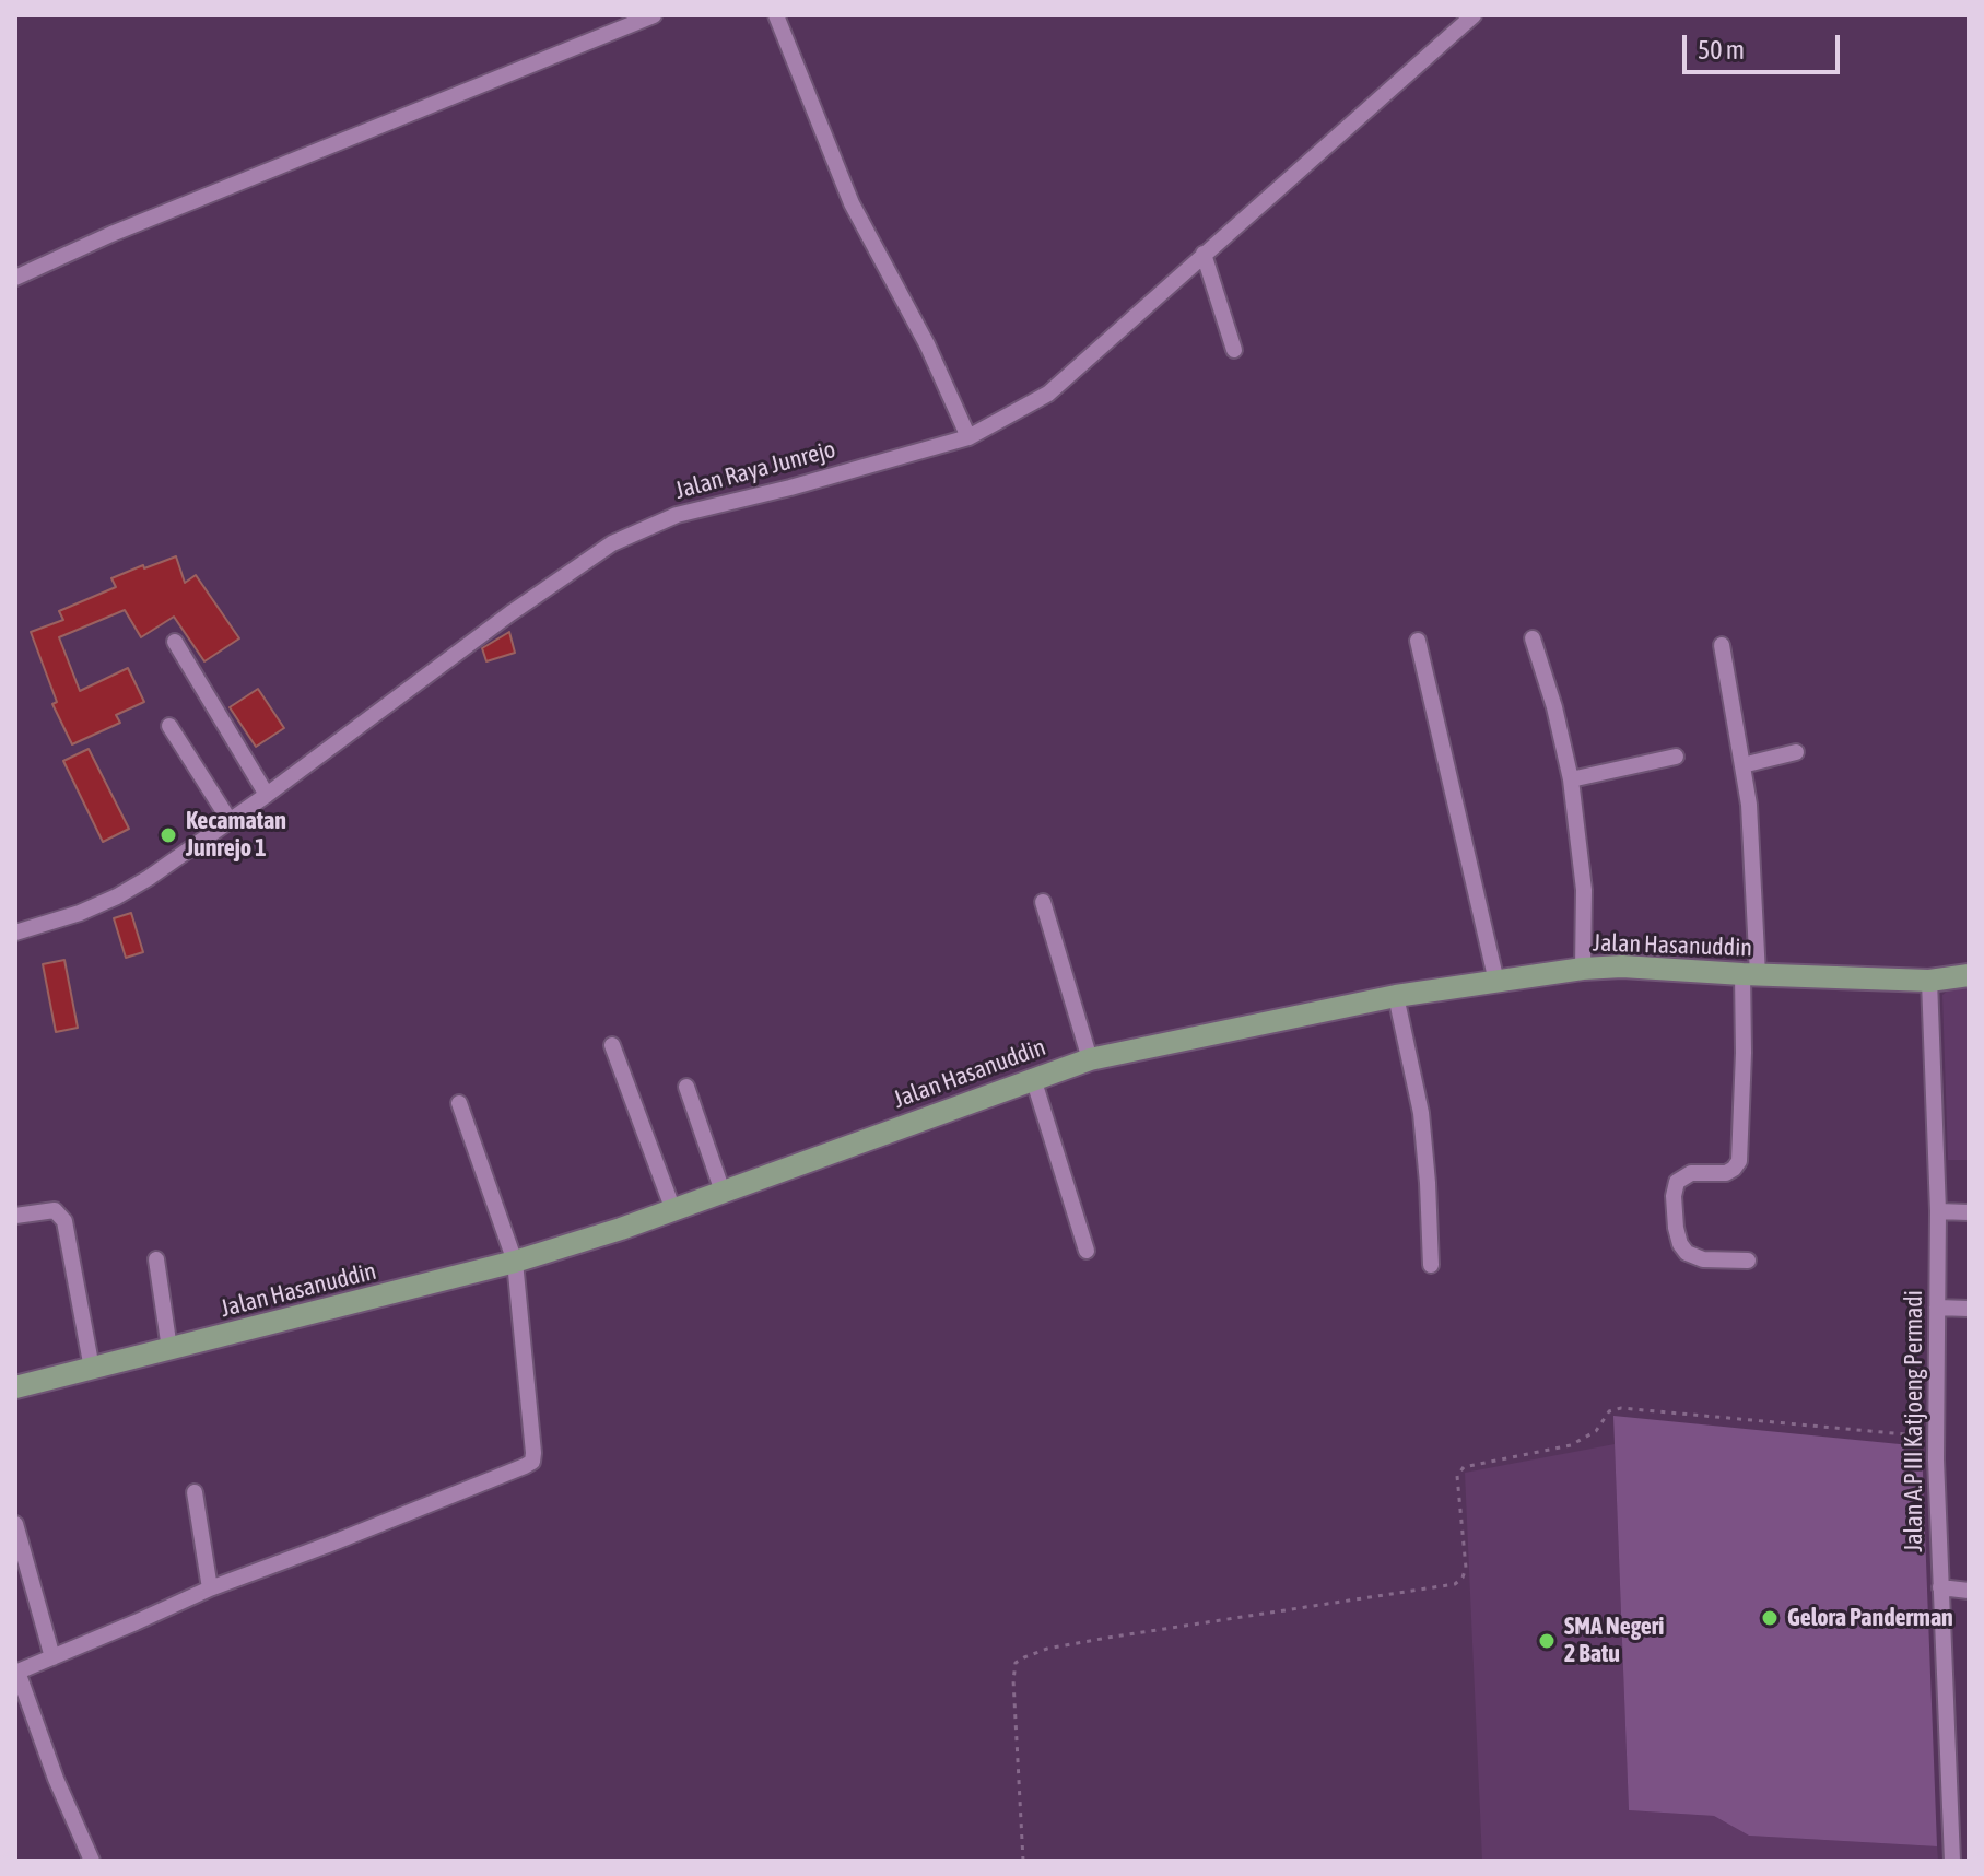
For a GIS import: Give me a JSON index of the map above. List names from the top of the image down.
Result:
{
  "streets": {
    "main road": ["Jalan Hasanuddin"],
    "street": ["Jalan Raya Junrejo", "Jalan A.P III Katjoeng Permadi"]
  },
  "crossings": [
    ["Jalan Hasanuddin", "Jalan A.P III Katjoeng Permadi"]
  ],
  "places": ["Kecamatan Junrejo 1", "Gelora Panderman", "SMA Negeri 2 Batu"],
  "scale_bar": "50 m"
}
